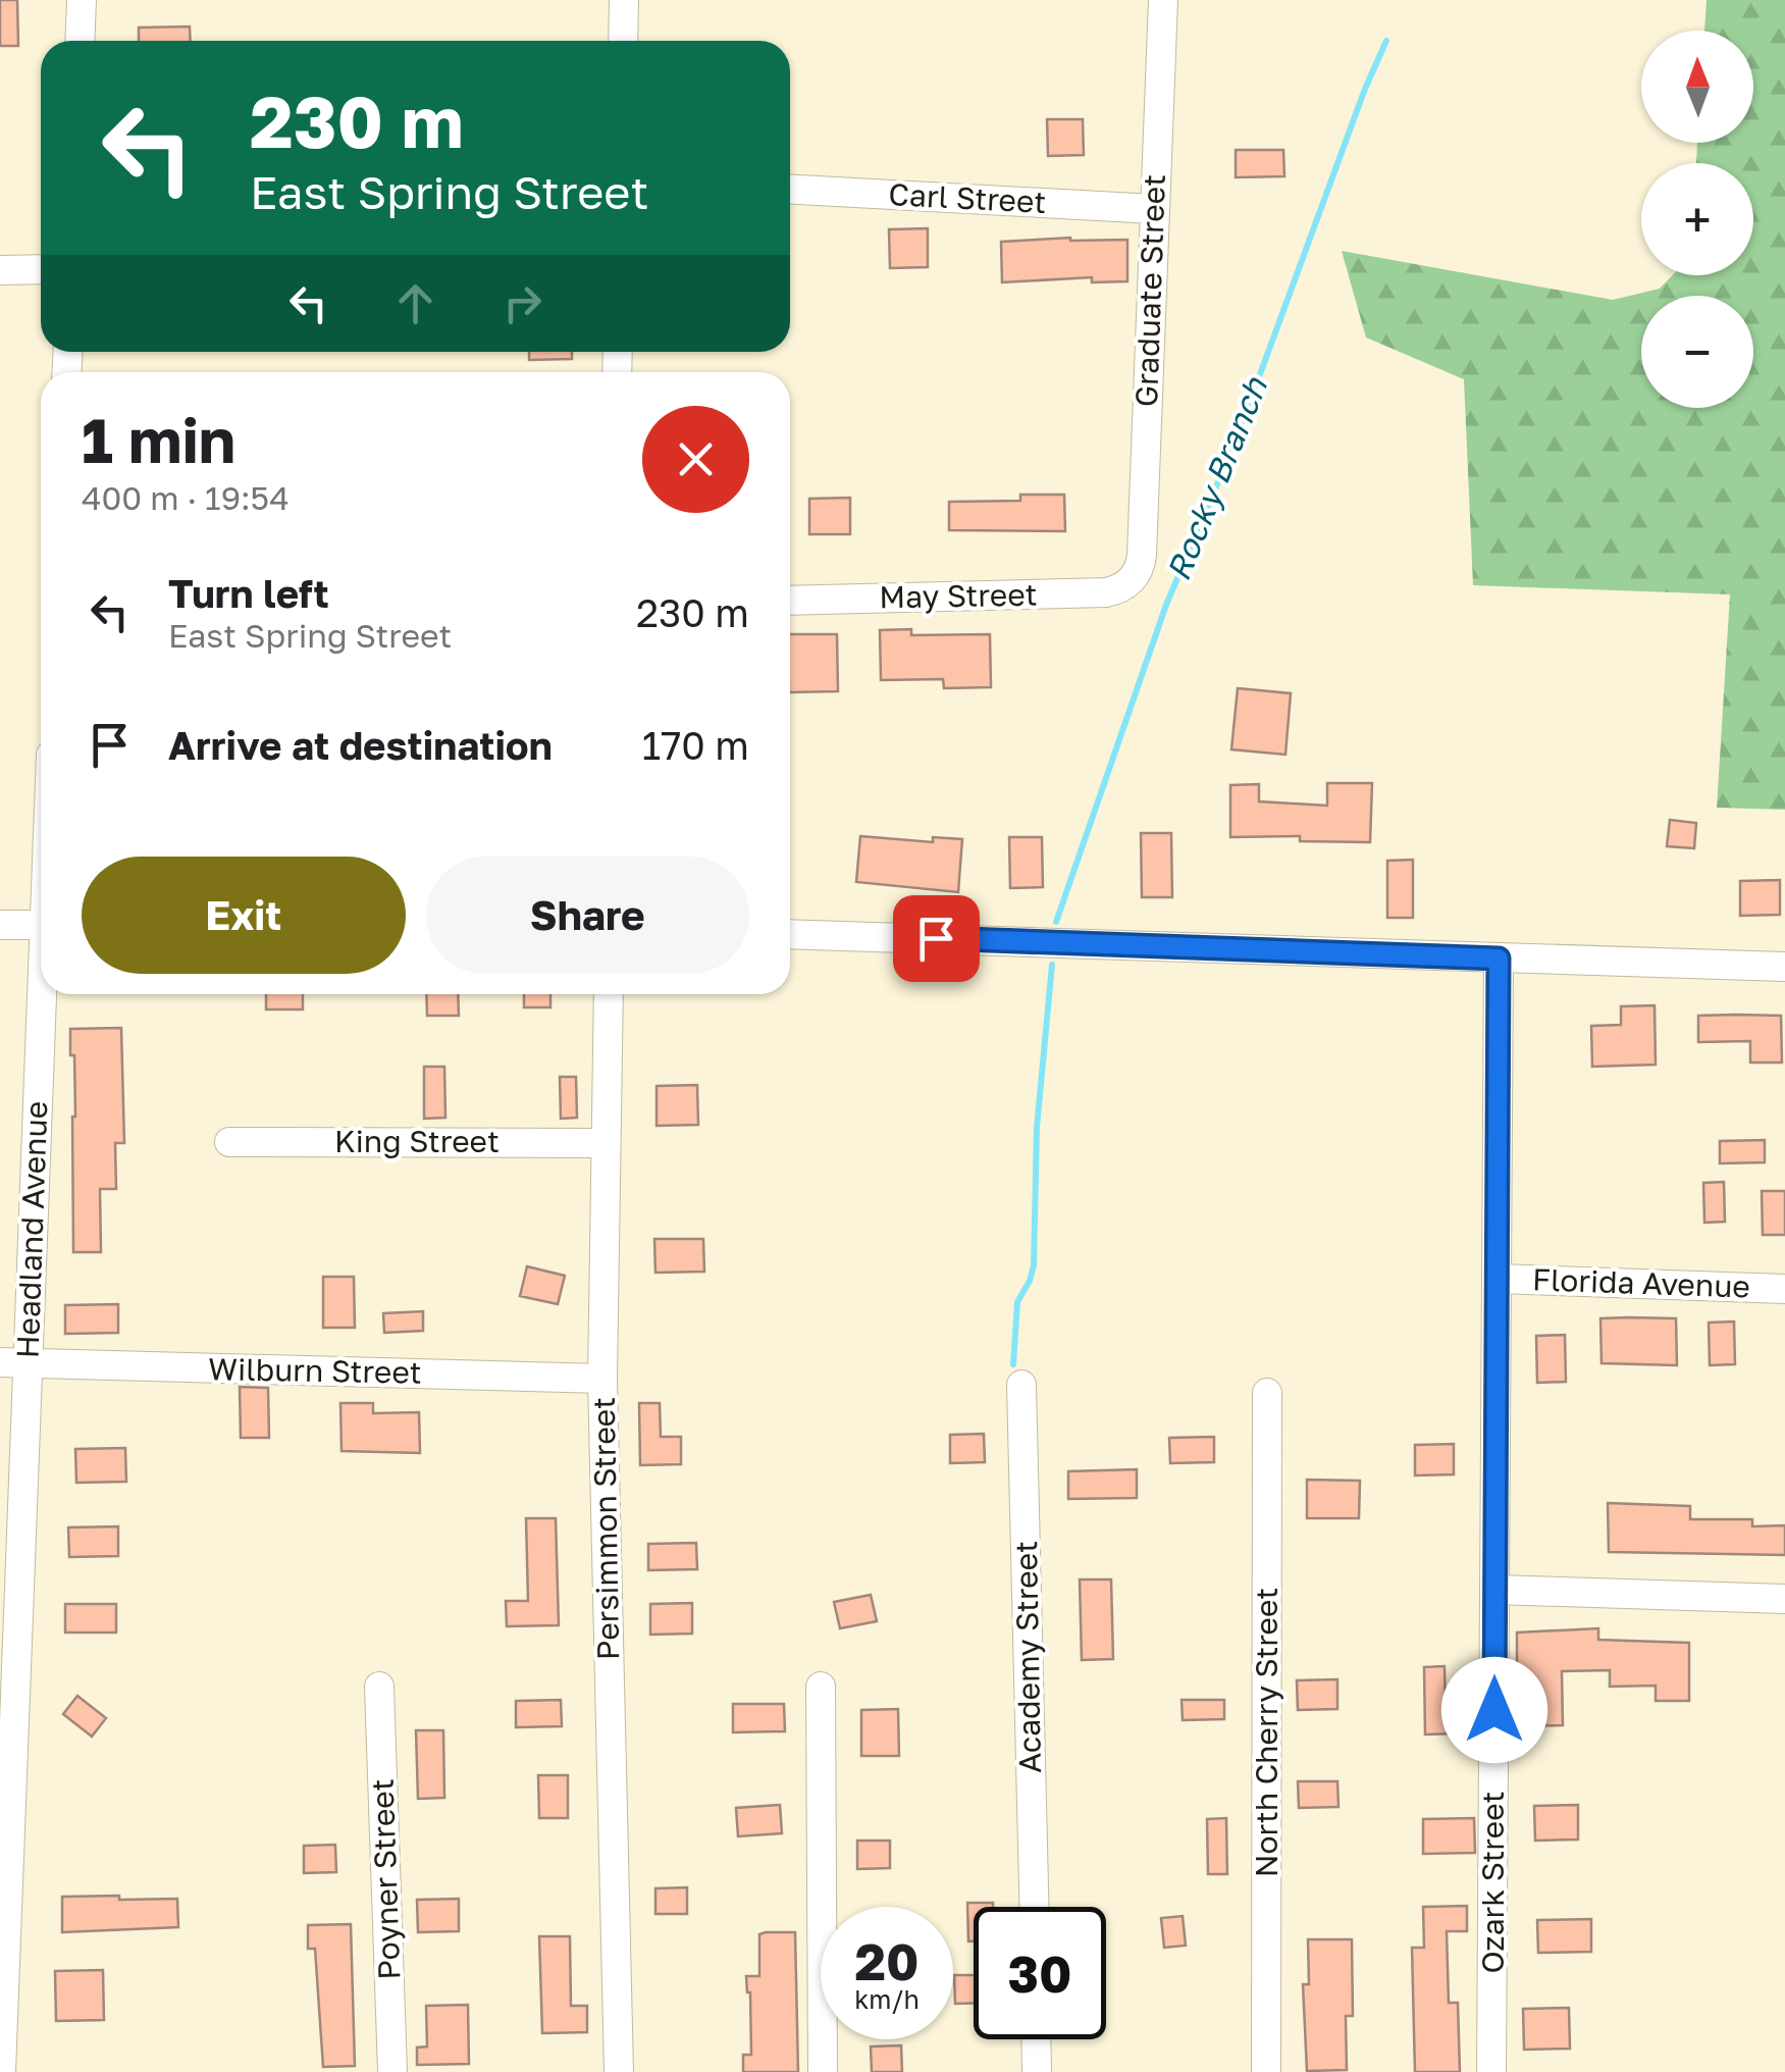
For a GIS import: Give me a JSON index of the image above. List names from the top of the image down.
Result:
{
  "streets": {
    "street": [
      "Carl Street",
      "Graduate Street",
      "May Street",
      "King Street",
      "Headland Avenue",
      "Florida Avenue",
      "Wilburn Street",
      "Persimmon Street",
      "Academy Street",
      "North Cherry Street",
      "Poyner Street",
      "Ozark Street"
    ]
  },
  "crossings": [
    ["Carl Street", "Graduate Street"],
    ["Graduate Street", "May Street"],
    ["King Street", "Persimmon Street"],
    ["Headland Avenue", "Wilburn Street"],
    ["Florida Avenue", "Ozark Street"],
    ["Wilburn Street", "Persimmon Street"]
  ],
  "water": ["Rocky Branch"],
  "north": "top",
  "page": {
    "map_buttons": ["+", "−"],
    "turn": ["230 m", "East Spring Street"],
    "heading": ["1 min", "400 m · 19:54"],
    "list": [
      {
        "name": "Turn left",
        "note": "East Spring Street",
        "value": "230 m"
      },
      {
        "name": "Arrive at destination",
        "value": "170 m"
      }
    ],
    "buttons": ["Exit", "Share"],
    "speed": "20 km/h",
    "limit": "30"
  }
}
